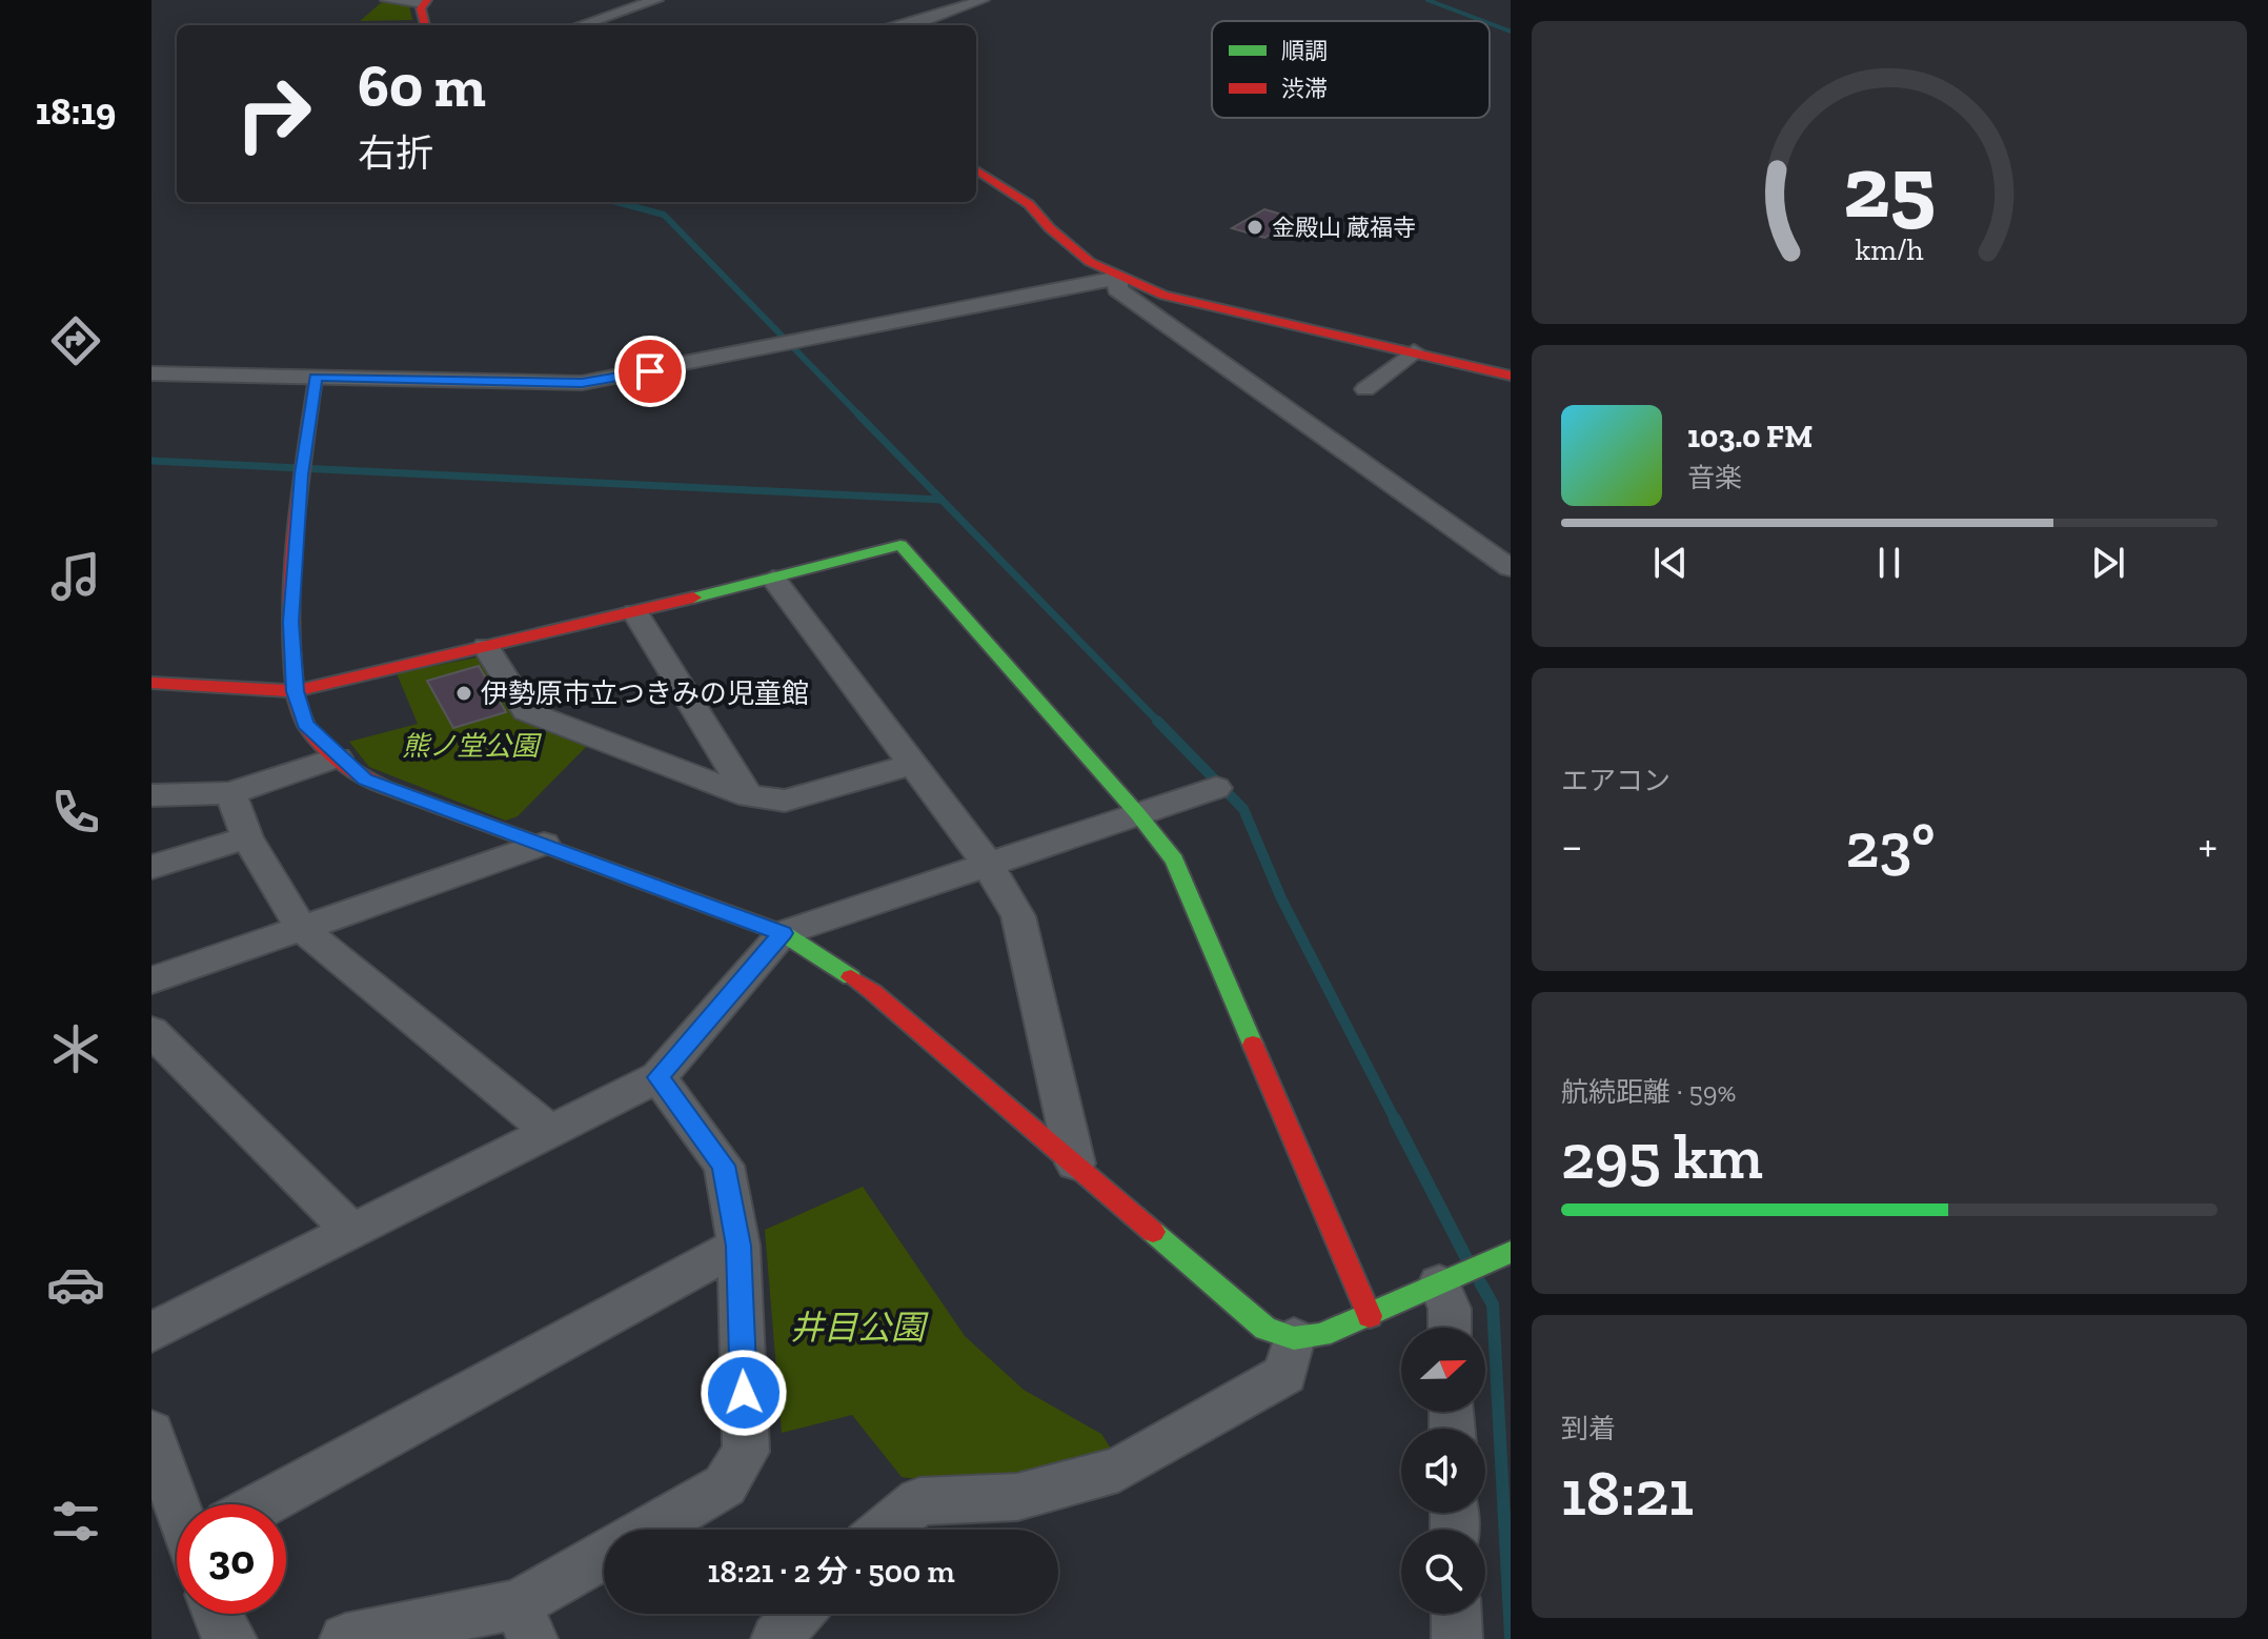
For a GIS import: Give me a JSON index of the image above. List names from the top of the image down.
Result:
{
  "parks": ["熊ノ堂公園", "井目公園"],
  "places": ["金殿山 蔵福寺", "伊勢原市立つきみの児童館"],
  "legend": ["順調", "渋滞"],
  "north": "right",
  "page": {
    "tabs": "18:19",
    "turn": ["60 m", "右折"],
    "song": ["103.0 FM", "音楽"],
    "tile": [
      "エアコン",
      ["航続距離 · 59%", "295 km"],
      ["到着", "18:21"]
    ],
    "heat": ["−", "23°", "+"],
    "limit": "30",
    "trip": "18:21 · 2 分 · 500 m",
    "gauge": ["25", "km/h"]
  }
}
